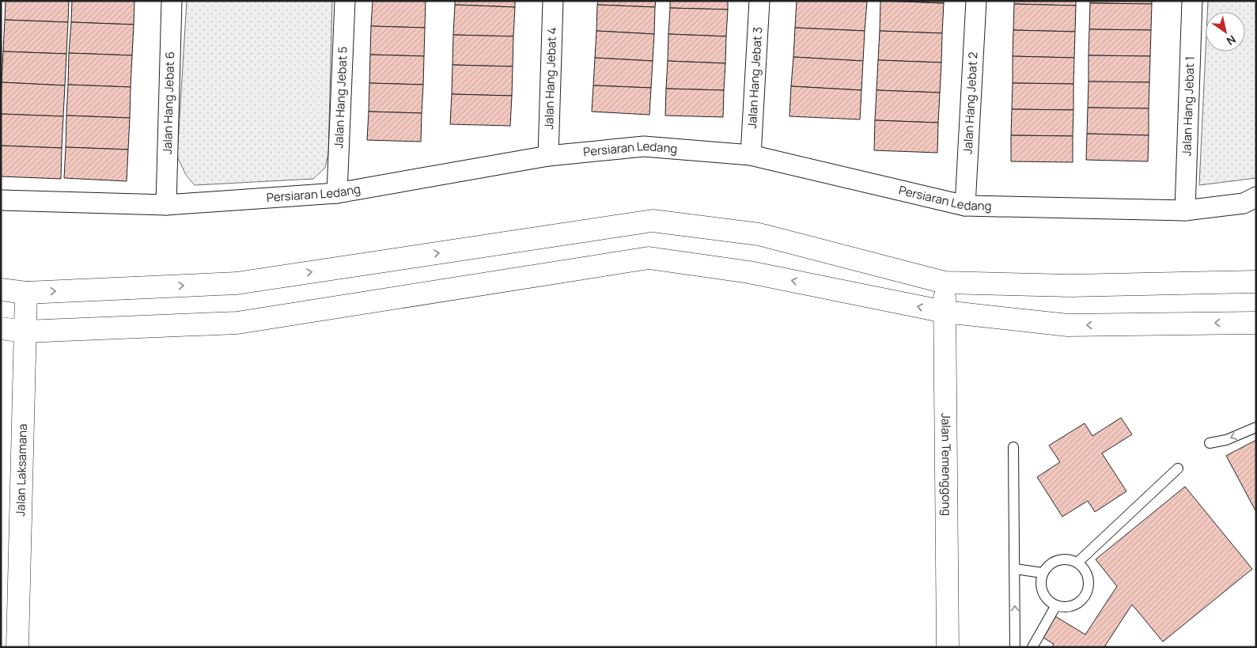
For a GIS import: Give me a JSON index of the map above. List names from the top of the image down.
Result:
{
  "streets": {
    "street": [
      "Jalan Hang Jebat 3",
      "Jalan Hang Jebat 4",
      "Jalan Hang Jebat 5",
      "Jalan Hang Jebat 6",
      "Jalan Hang Jebat 2",
      "Jalan Hang Jebat 1",
      "Persiaran Ledang",
      "Jalan Temenggong",
      "Jalan Laksamana"
    ]
  },
  "crossings": [
    ["Jalan Hang Jebat 3", "Persiaran Ledang"],
    ["Jalan Hang Jebat 4", "Persiaran Ledang"],
    ["Jalan Hang Jebat 5", "Persiaran Ledang"],
    ["Jalan Hang Jebat 6", "Persiaran Ledang"],
    ["Jalan Hang Jebat 2", "Persiaran Ledang"],
    ["Jalan Hang Jebat 1", "Persiaran Ledang"]
  ],
  "north": "bottom right"
}
